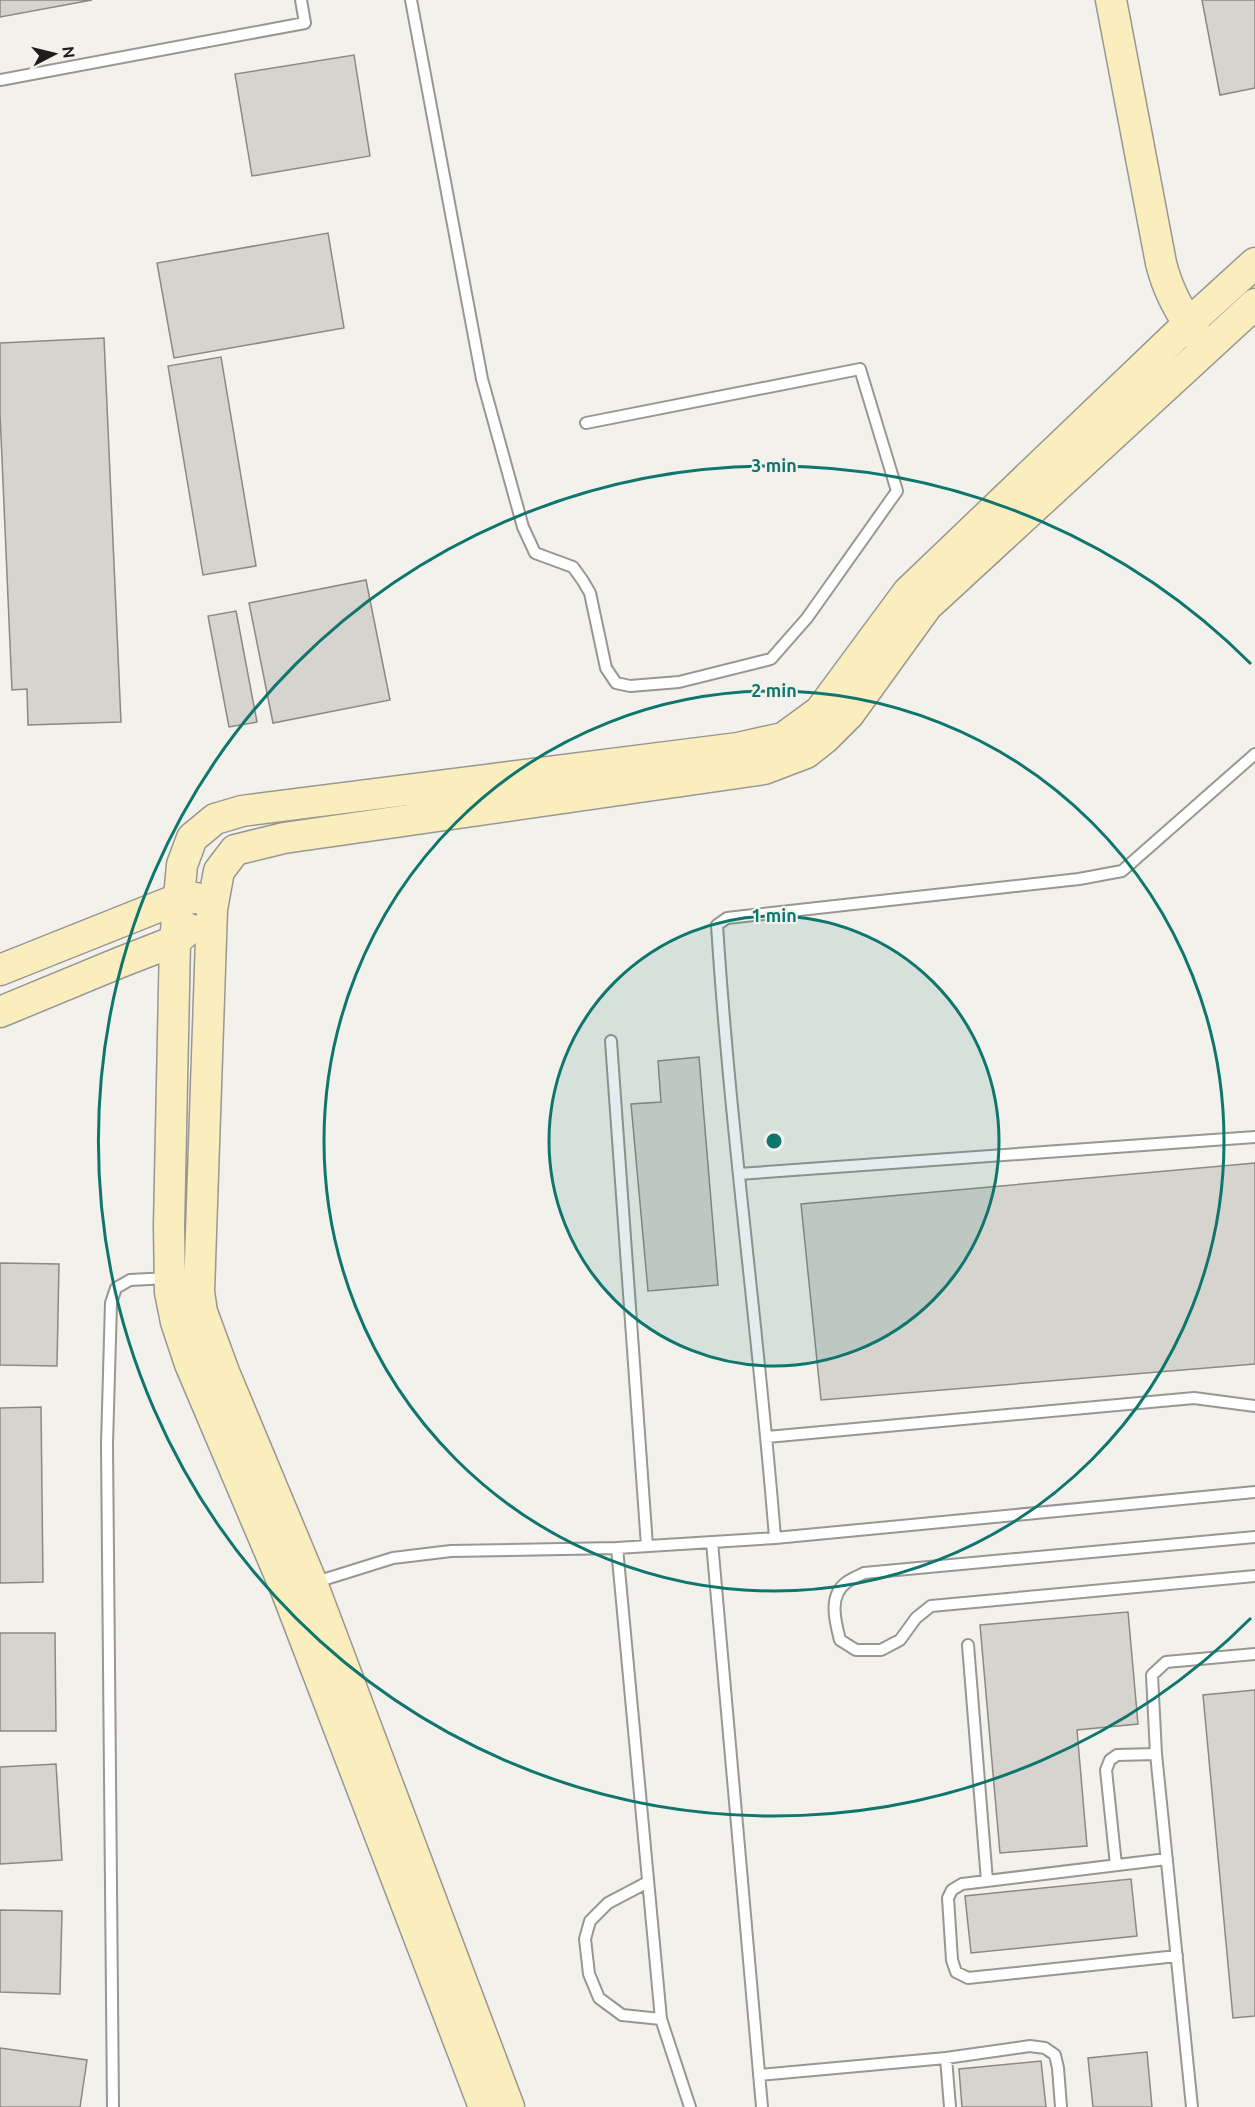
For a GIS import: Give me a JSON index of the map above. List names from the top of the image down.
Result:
{
  "north": "right",
  "rings": ["3 min", "2 min", "1 min"]
}
